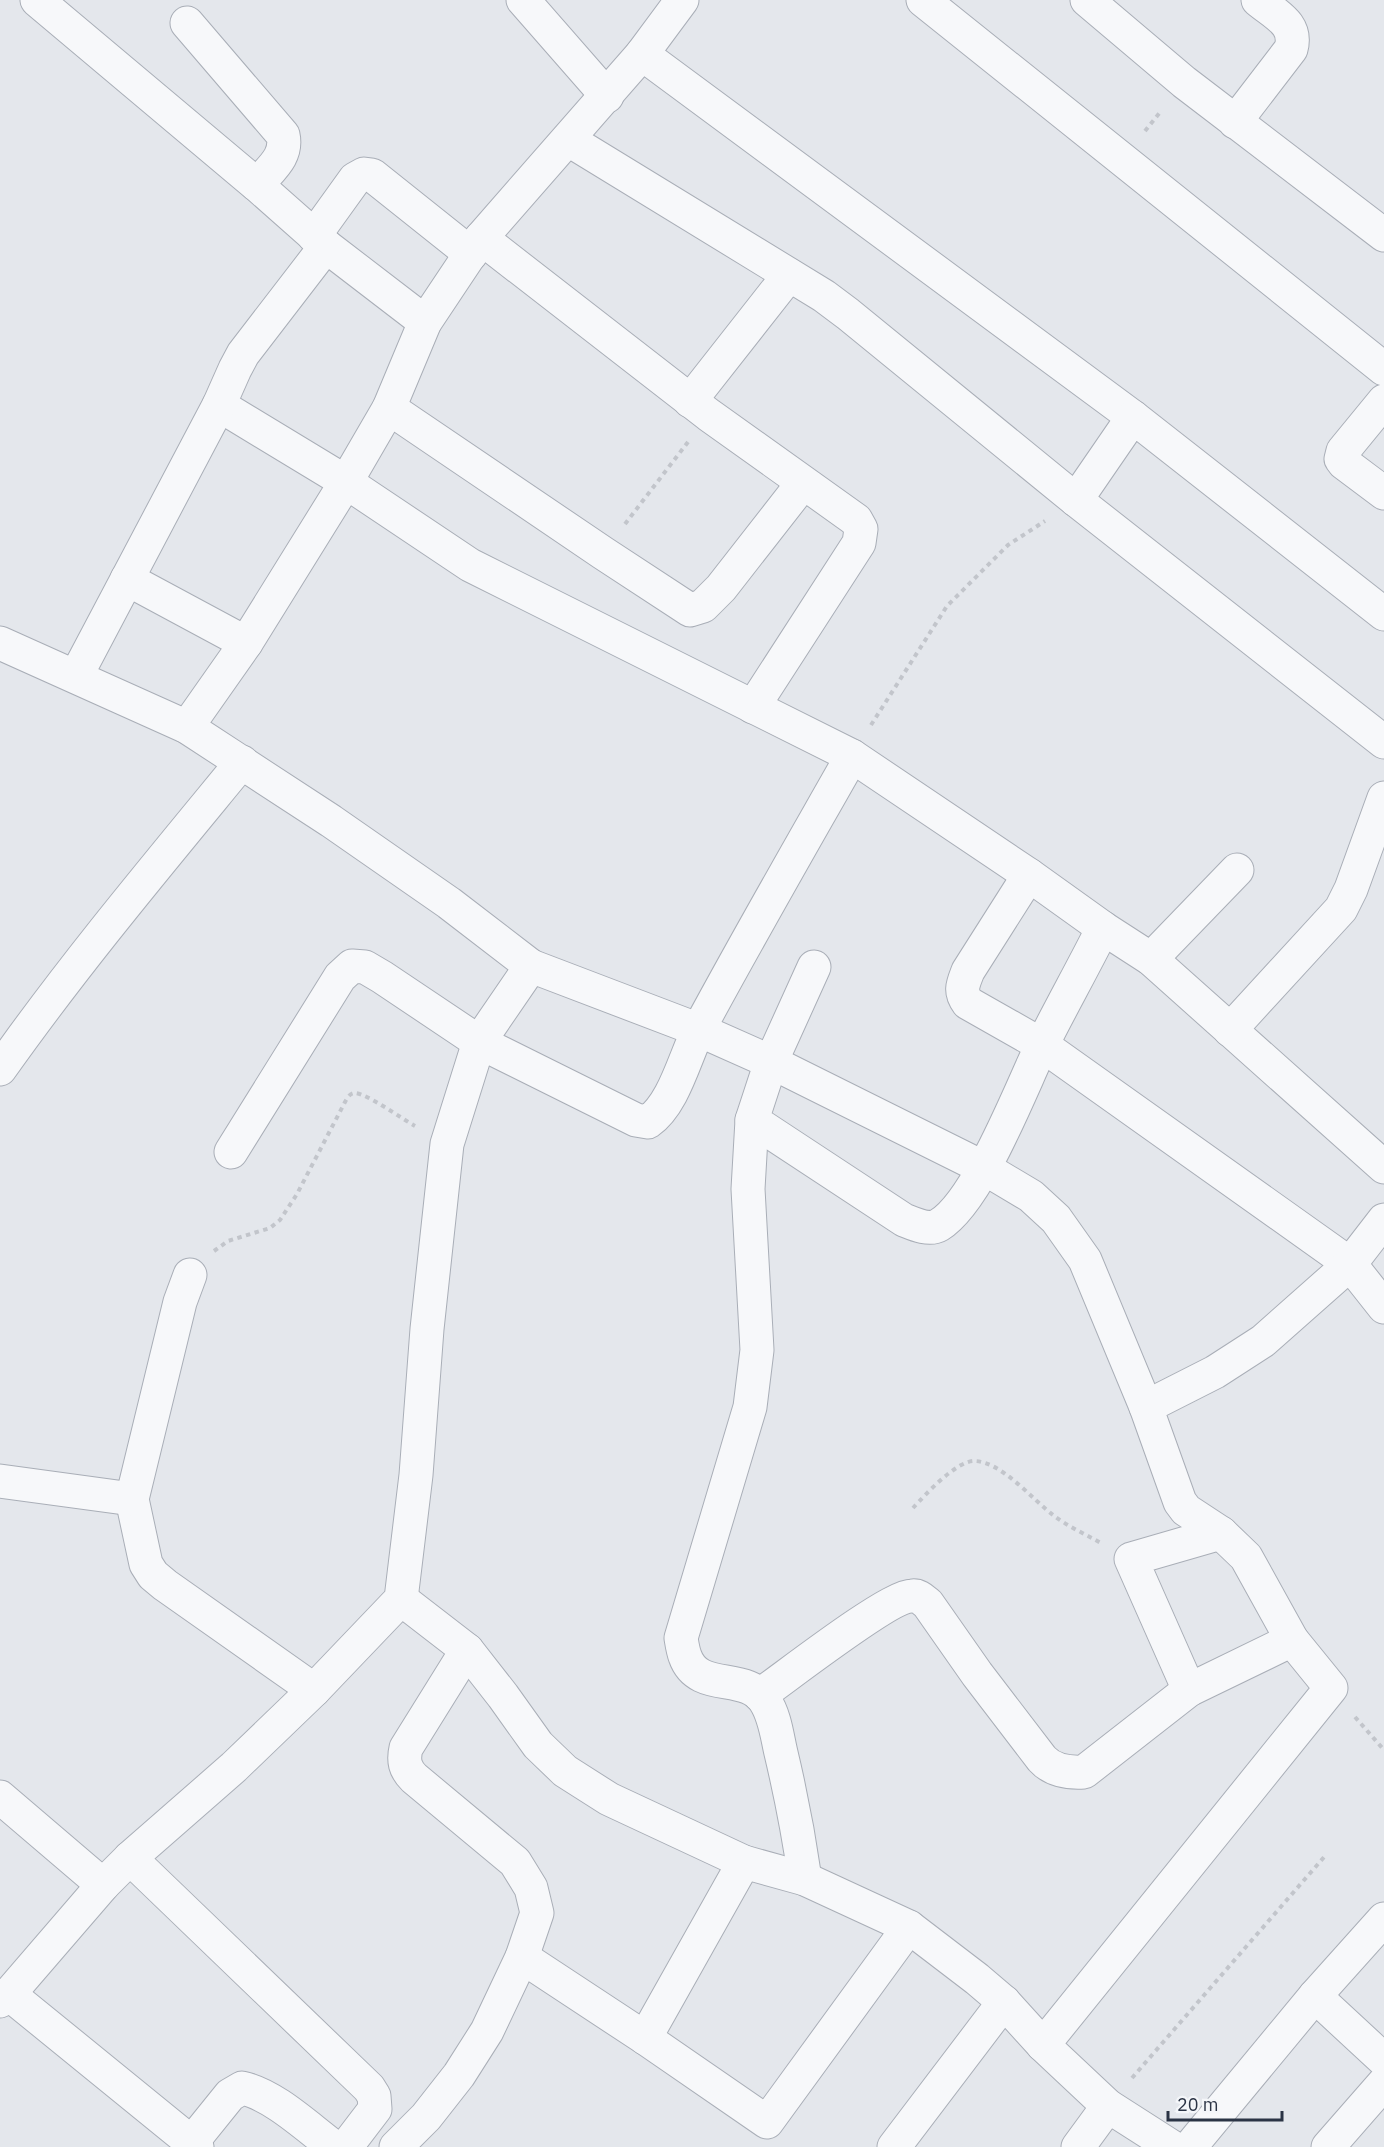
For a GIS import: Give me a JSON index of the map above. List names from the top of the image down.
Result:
{
  "scale_bar": "20 m"
}
